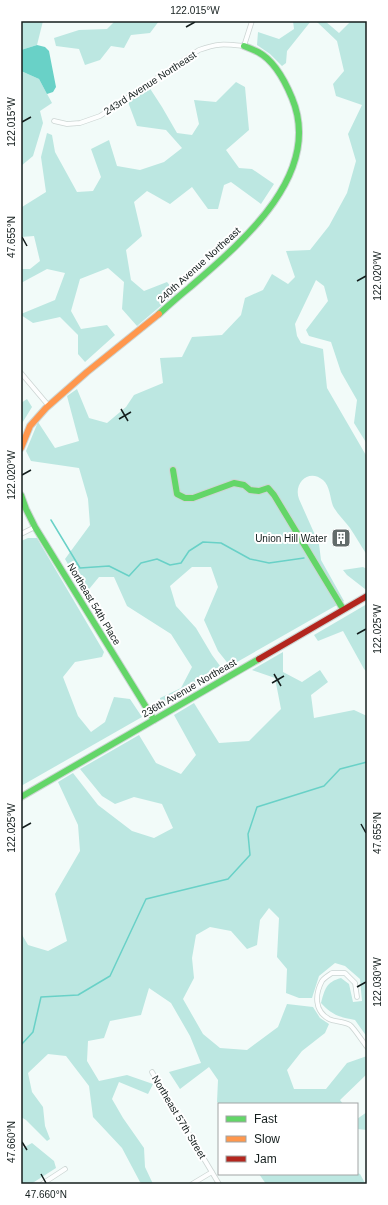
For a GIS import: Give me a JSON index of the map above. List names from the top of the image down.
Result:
{
  "streets": {
    "street": [
      "243rd Avenue Northeast",
      "240th Avenue Northeast",
      "Northeast 54th Place",
      "236th Avenue Northeast",
      "Northeast 57th Street"
    ]
  },
  "crossings": [
    ["243rd Avenue Northeast", "240th Avenue Northeast"],
    ["Northeast 54th Place", "236th Avenue Northeast"]
  ],
  "places": {
    "building": ["Union Hill Water"]
  },
  "legend": ["Fast", "Slow", "Jam"],
  "coordinates": [
    "122.015°W",
    "47.655°N",
    "122.020°W",
    "122.025°W",
    "122.030°W",
    "47.660°N"
  ]
}
